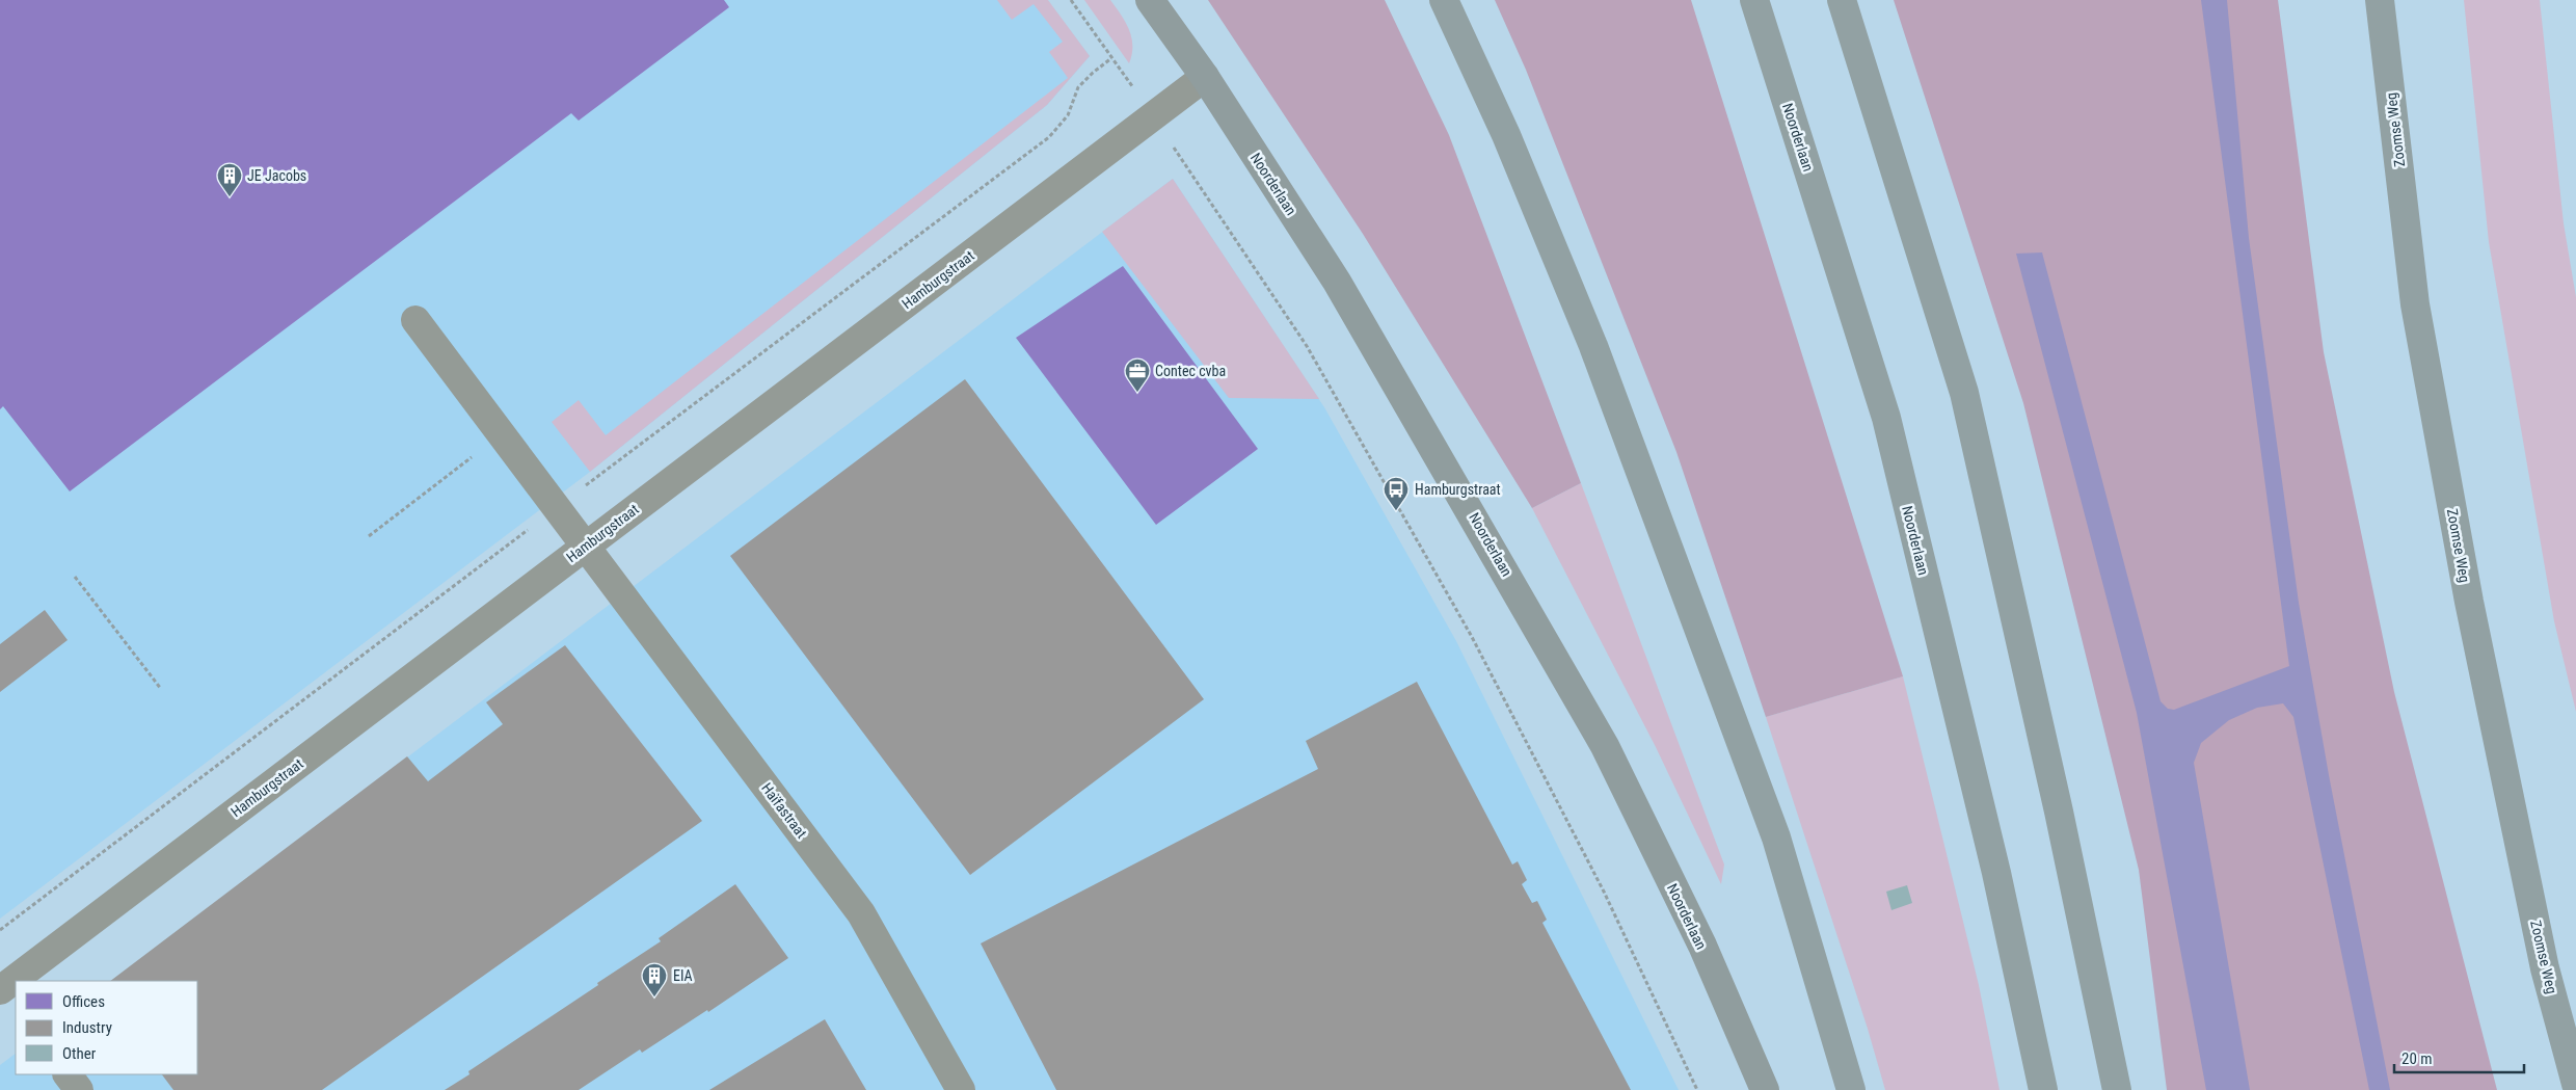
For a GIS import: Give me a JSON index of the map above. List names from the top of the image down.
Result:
{
  "streets": {
    "highway": ["Zoomse Weg", "Noorderlaan"],
    "street": ["Hamburgstraat", "Haïfastraat"]
  },
  "crossings": [
    ["Noorderlaan", "Hamburgstraat"],
    ["Hamburgstraat", "Haïfastraat"]
  ],
  "places": {
    "building": ["JE Jacobs", "EIA"],
    "office": ["Contec cvba"],
    "bus stop": ["Hamburgstraat"]
  },
  "legend": ["Offices", "Industry", "Other"],
  "scale_bar": "20 m"
}
